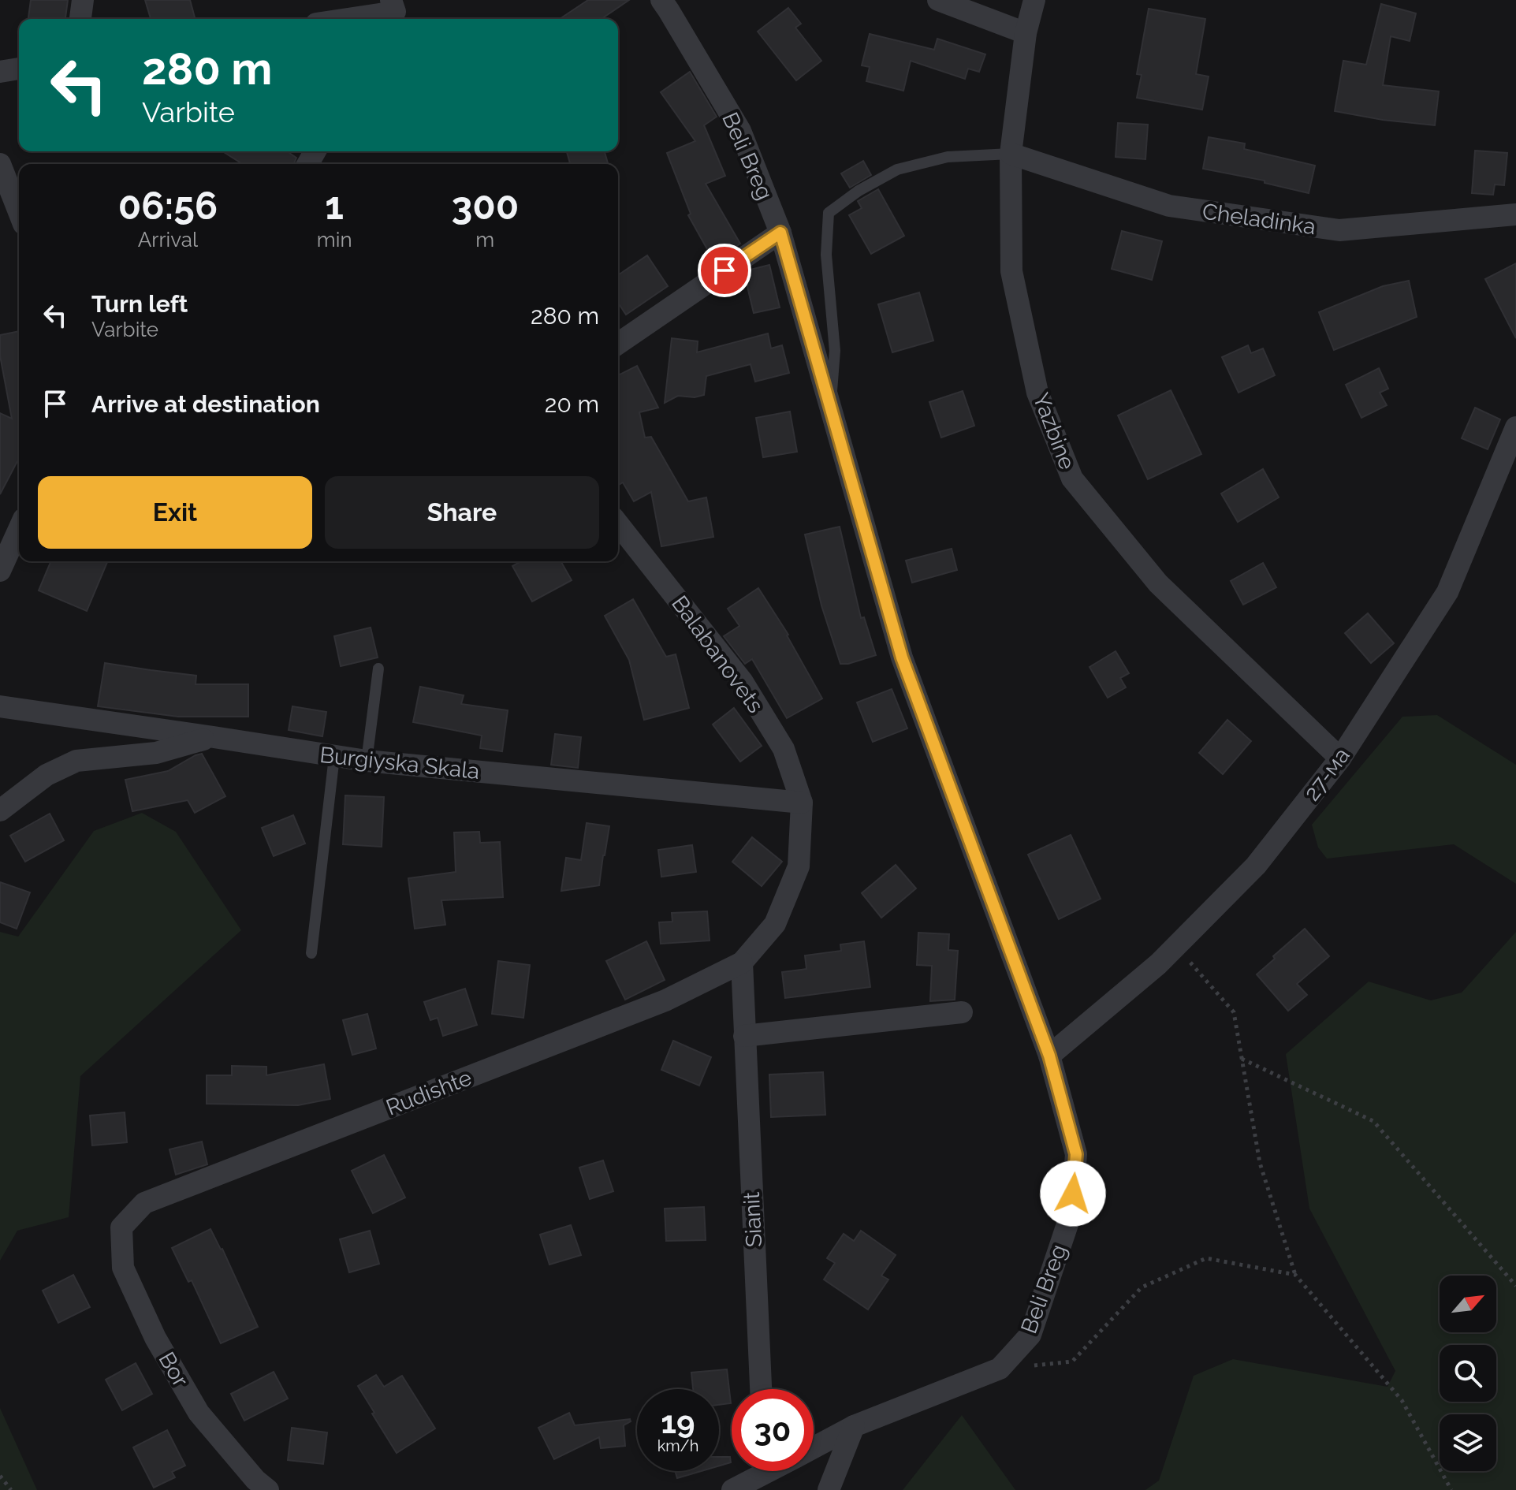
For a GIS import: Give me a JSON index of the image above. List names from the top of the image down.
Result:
{
  "streets": {
    "street": [
      "Beli Breg",
      "Cheladinka",
      "Yazbine",
      "Balabanovets",
      "Burgiyska Skala",
      "27-ма",
      "Rudishte",
      "Sianit",
      "Bor"
    ]
  },
  "crossings": [
    ["Beli Breg", "27-ма"],
    ["Cheladinka", "Yazbine"],
    ["Yazbine", "27-ма"],
    ["Balabanovets", "Burgiyska Skala"],
    ["Rudishte", "Sianit"],
    ["Rudishte", "Bor"]
  ],
  "north": "top right",
  "page": {
    "turn": ["280 m", "Varbite"],
    "eta": [
      "06:56",
      "Arrival",
      "1",
      "min",
      "300",
      "m"
    ],
    "list": [
      {
        "name": "Turn left",
        "note": "Varbite",
        "value": "280 m"
      },
      {
        "name": "Arrive at destination",
        "value": "20 m"
      }
    ],
    "buttons": ["Exit", "Share"],
    "speed": "19 km/h",
    "limit": "30"
  }
}
